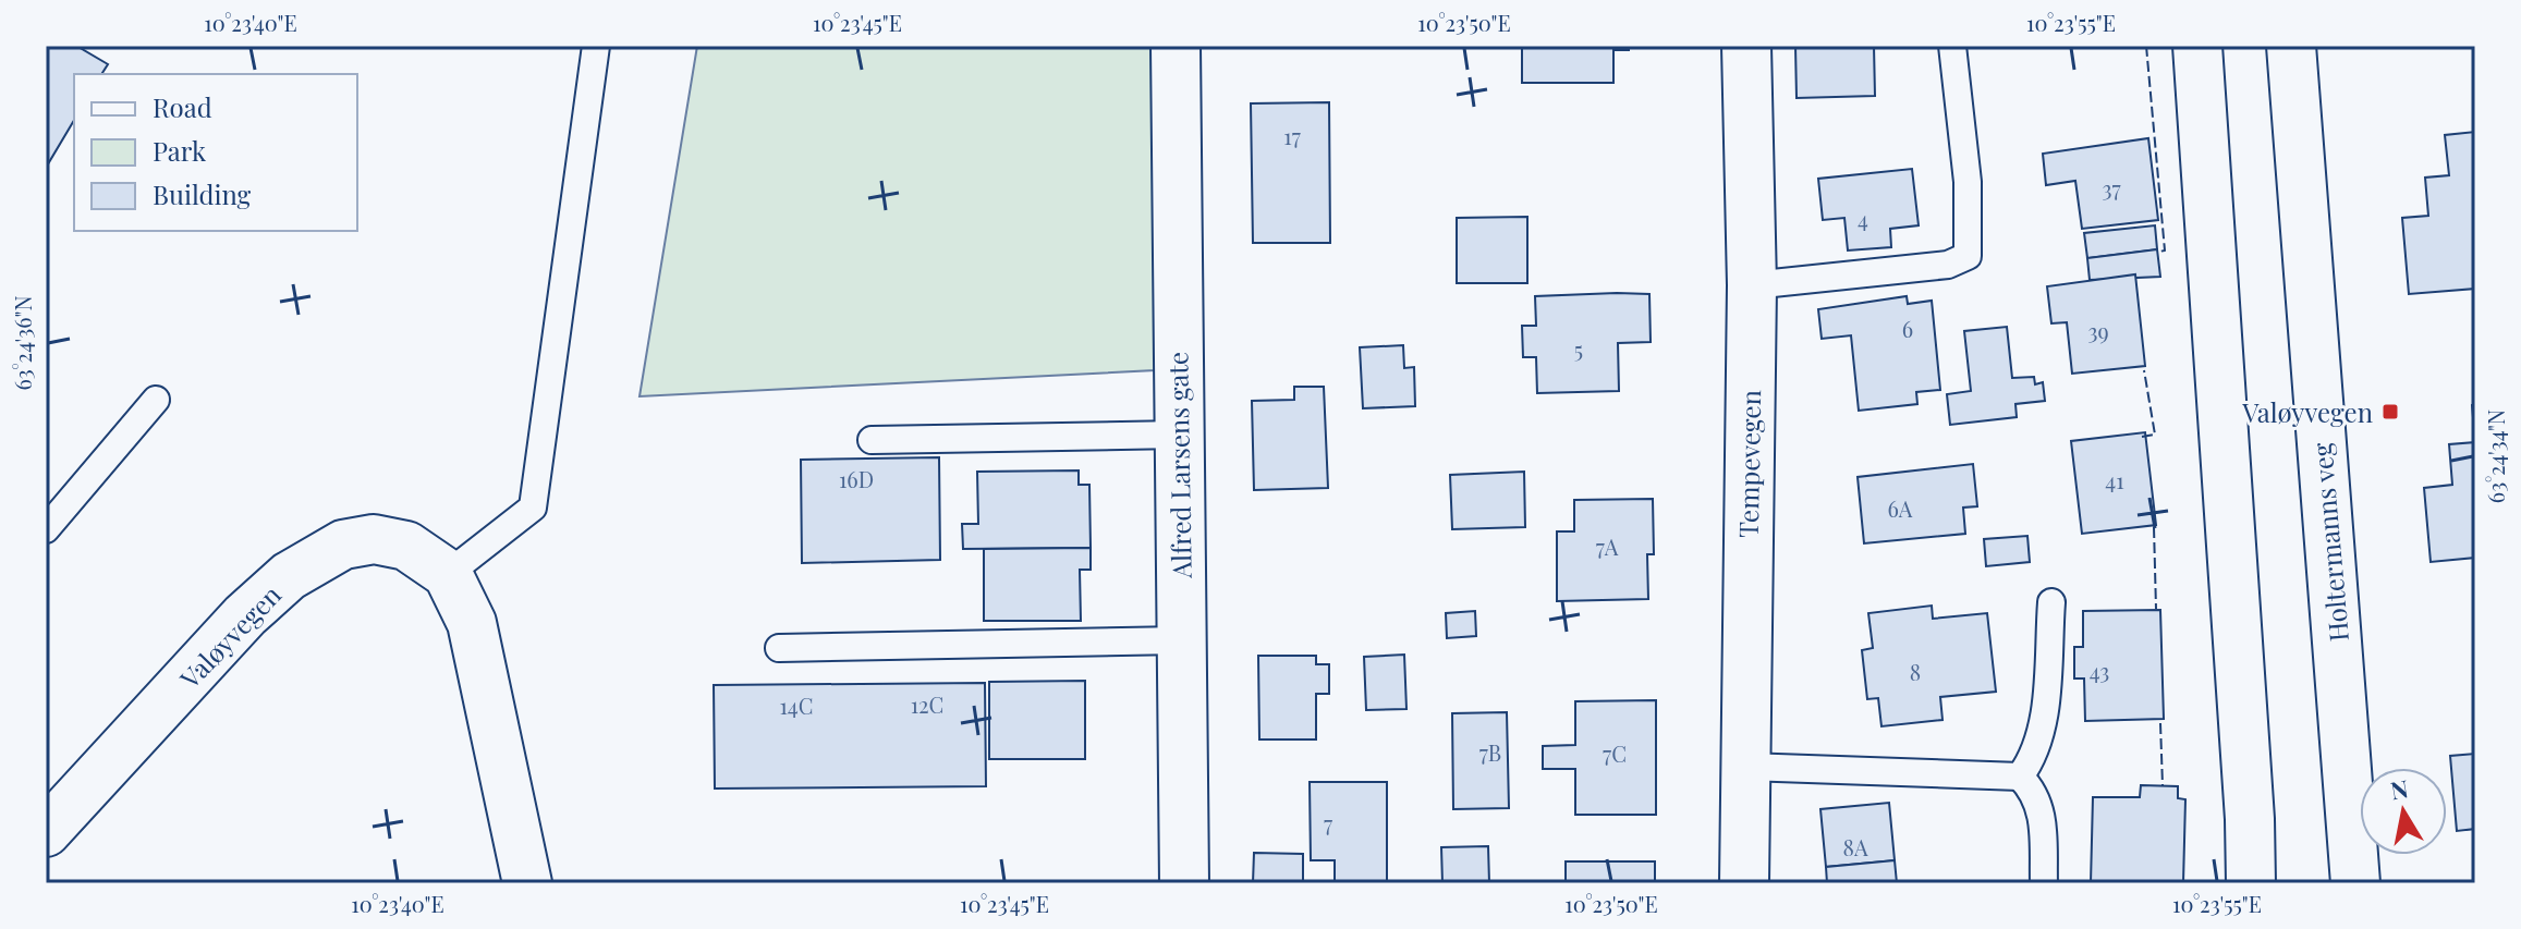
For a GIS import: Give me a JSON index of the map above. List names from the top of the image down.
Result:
{
  "streets": {
    "street": [
      "Tempevegen",
      "Alfred Larsens gate",
      "Holtermanns veg",
      "Valøyvegen"
    ]
  },
  "places": {
    "transit": ["Valøyvegen"]
  },
  "house_numbers": [
    "17",
    "37",
    "4",
    "6",
    "39",
    "5",
    "16D",
    "41",
    "6A",
    "7A",
    "43",
    "8",
    "12C",
    "14C",
    "7B",
    "7C",
    "7",
    "8A"
  ],
  "legend": ["Road", "Park", "Building"],
  "north": "top",
  "coordinates": [
    "10°23'40\"E",
    "10°23'45\"E",
    "10°23'50\"E",
    "10°23'55\"E",
    "63°24'36\"N",
    "63°24'34\"N"
  ]
}
